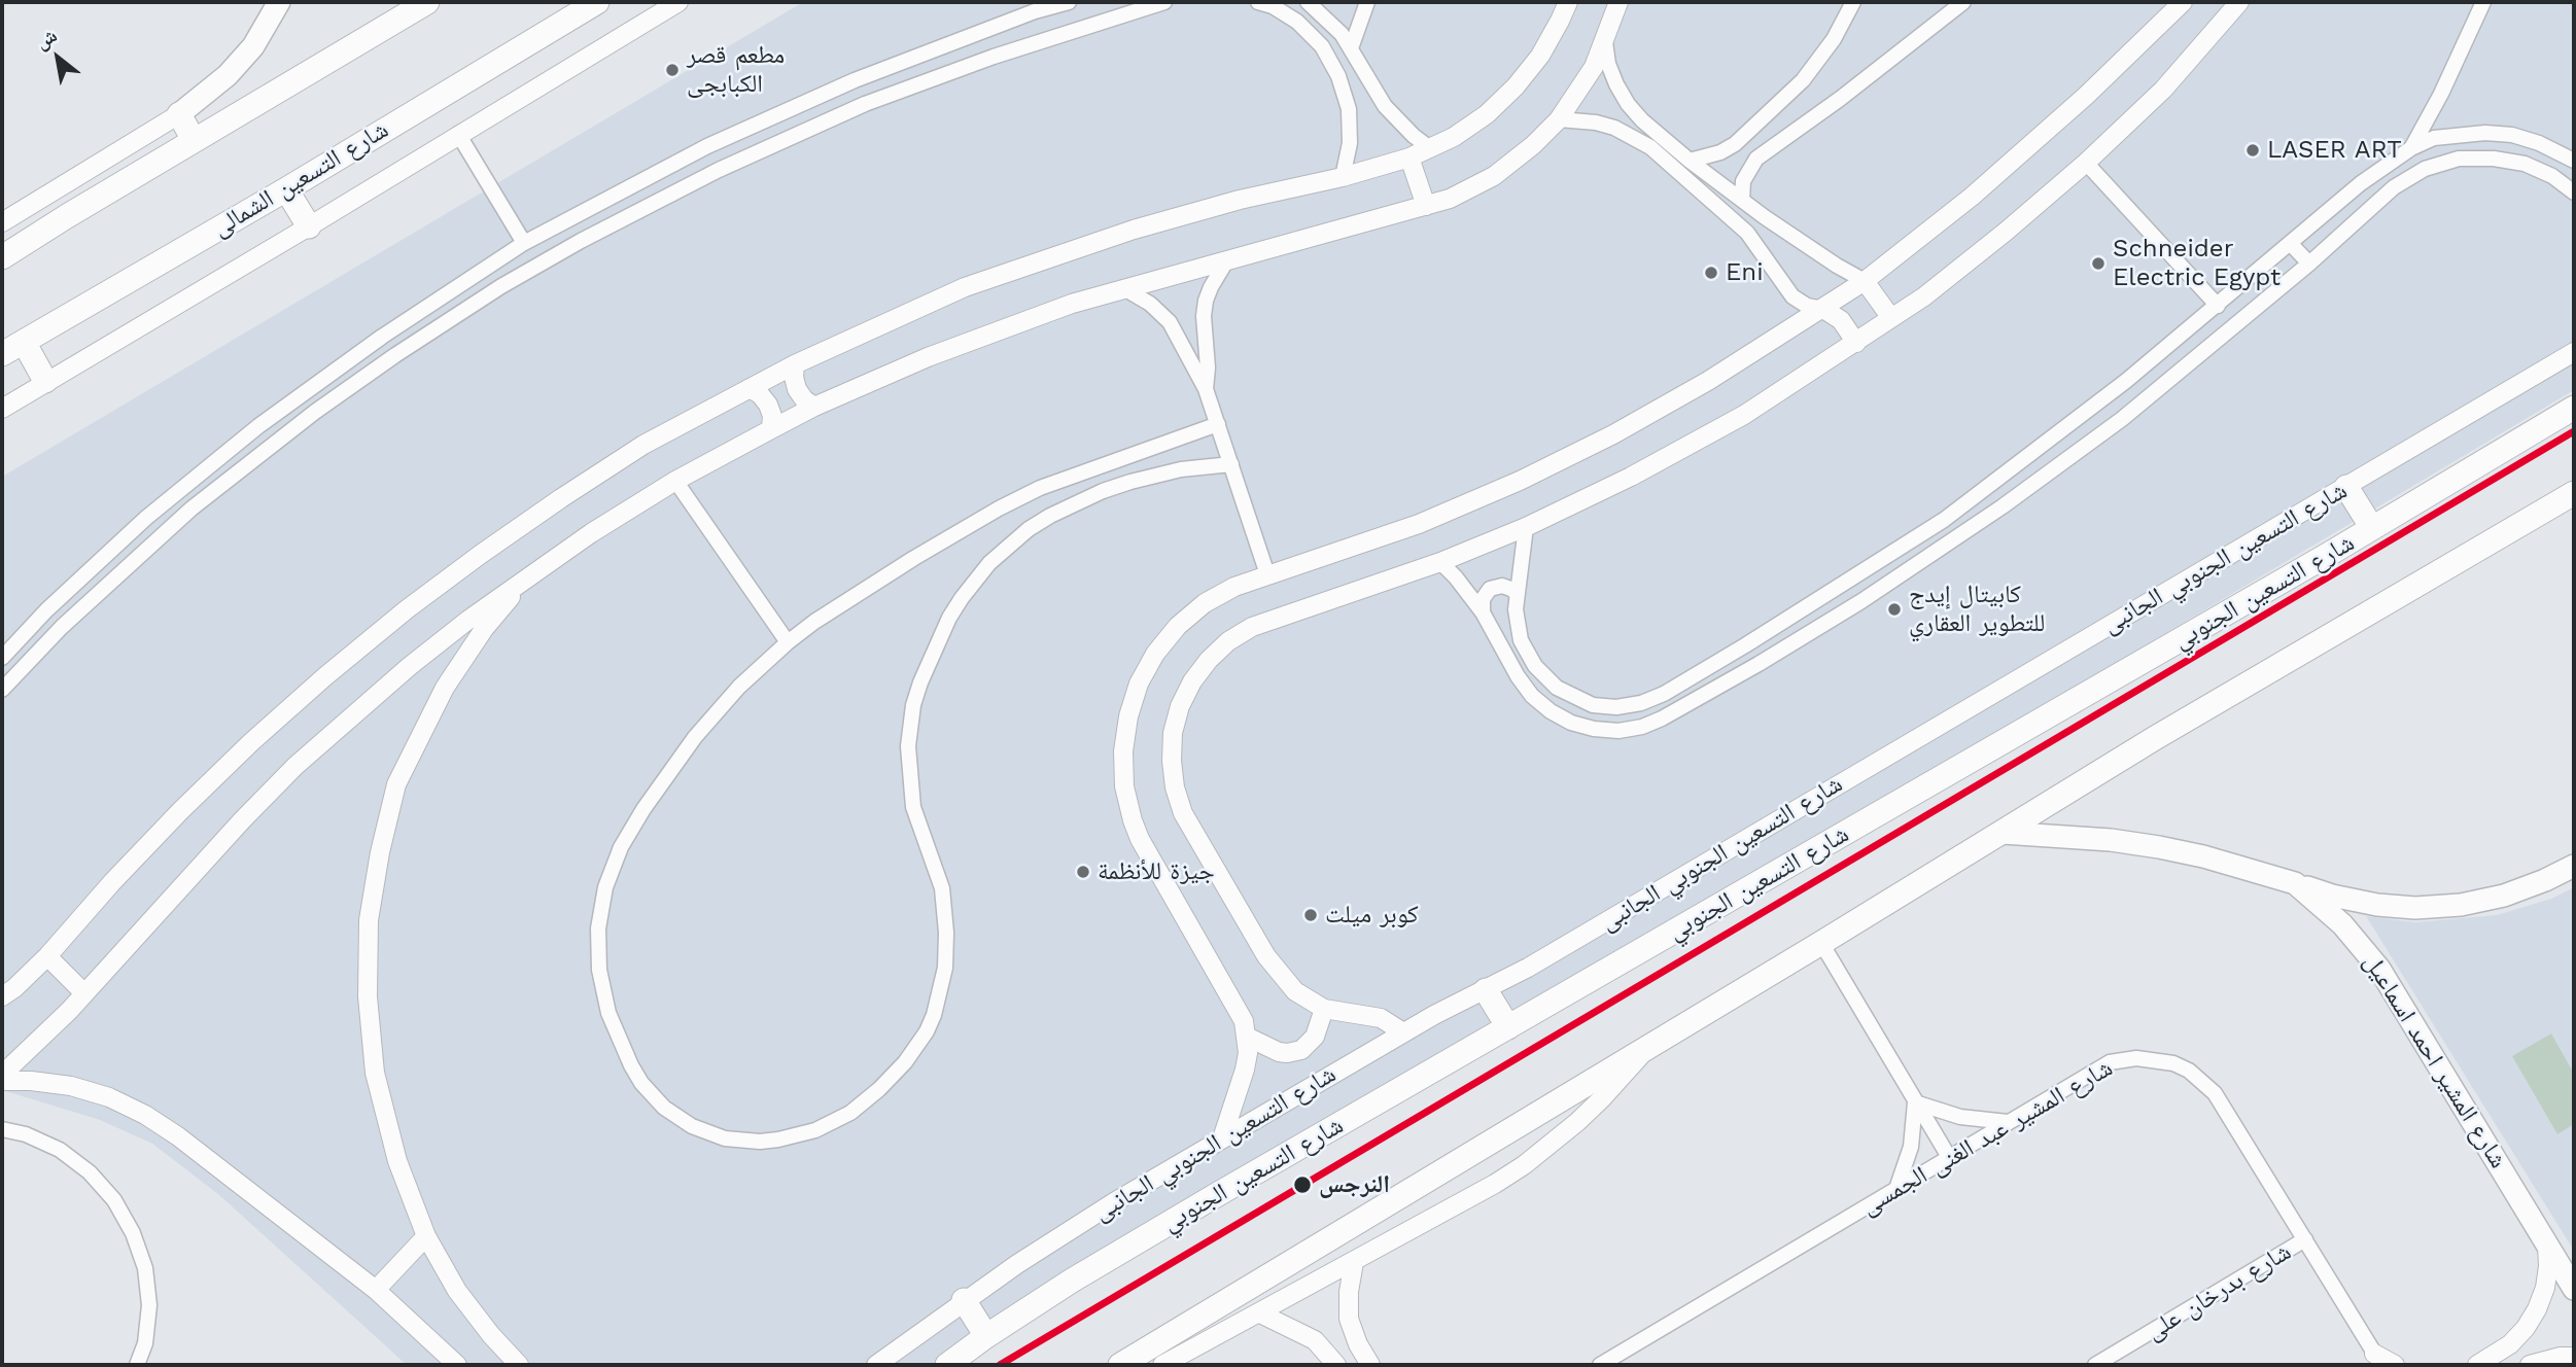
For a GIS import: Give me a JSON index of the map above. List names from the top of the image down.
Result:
{
  "streets": {
    "main road": ["شارع التسعين الشمالى", "شارع التسعين الجنوبي", "شارع المشير احمد اسماعيل"],
    "street": ["شارع التسعين الجنوبي الجانبى", "شارع المشير عبد الغنى الجمسى", "شارع بدرخان على"]
  },
  "crossings": [
    ["شارع المشير عبد الغنى الجمسى", "شارع بدرخان على"]
  ],
  "places": [
    "مطعم قصر الكبابجى",
    "LASER ART",
    "Schneider Electric Egypt",
    "Eni",
    "كابيتال إيدج للتطوير العقاري",
    "جيزة للأنظمة",
    "كوبر ميلت",
    "النرجس"
  ],
  "north": "top left"
}
